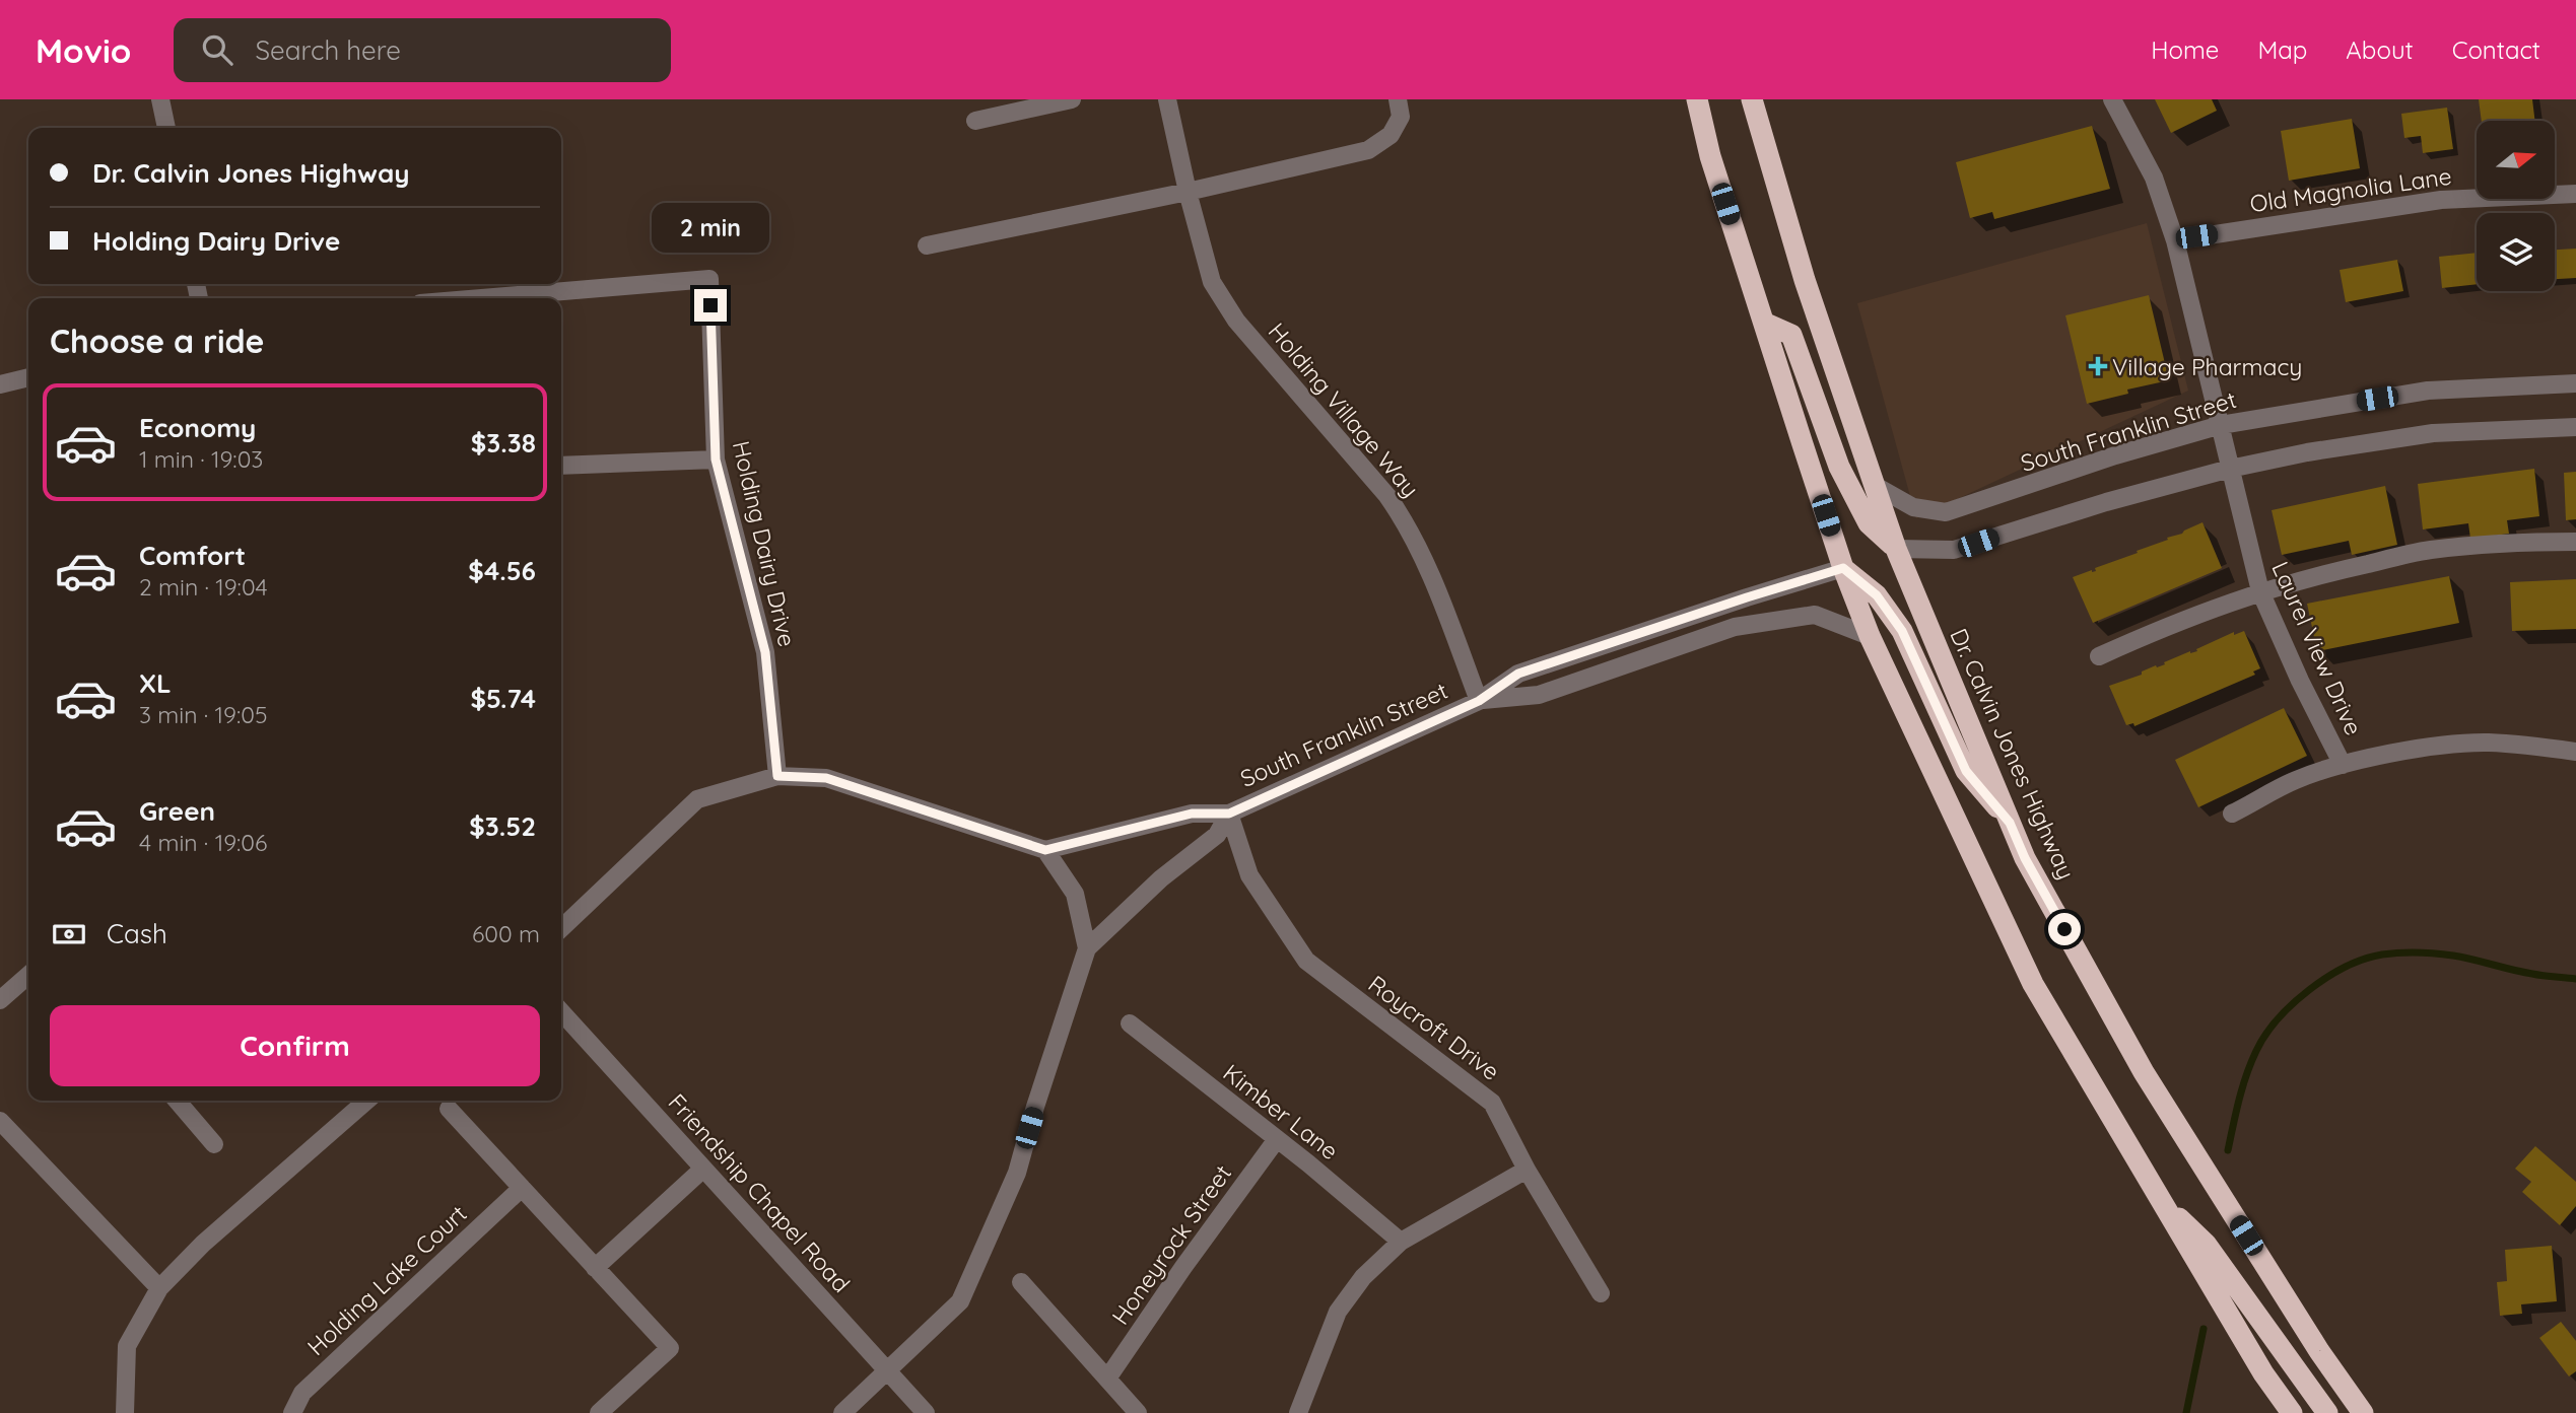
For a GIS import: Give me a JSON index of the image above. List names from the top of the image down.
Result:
{
  "streets": {
    "highway": ["Dr. Calvin Jones Highway"],
    "street": [
      "Old Magnolia Lane",
      "Holding Village Way",
      "South Franklin Street",
      "Holding Dairy Drive",
      "Laurel View Drive",
      "Roycroft Drive",
      "Kimber Lane",
      "Friendship Chapel Road",
      "Honeyrock Street",
      "Holding Lake Court"
    ]
  },
  "crossings": [
    ["Old Magnolia Lane", "Laurel View Drive"],
    ["Holding Village Way", "South Franklin Street"],
    ["South Franklin Street", "Laurel View Drive"],
    ["South Franklin Street", "Dr. Calvin Jones Highway"],
    ["South Franklin Street", "Roycroft Drive"],
    ["South Franklin Street", "Friendship Chapel Road"],
    ["Kimber Lane", "Honeyrock Street"]
  ],
  "places": {
    "health": ["Village Pharmacy"]
  },
  "north": "right",
  "page": {
    "header": "Movio",
    "search": "Search here",
    "nav": [
      "Home",
      "Map",
      "About",
      "Contact"
    ],
    "banner": ["Dr. Calvin Jones Highway", "Holding Dairy Drive"],
    "bubble": "2 min",
    "heading": "Choose a ride",
    "list": [
      {
        "name": "Economy",
        "note": "1 min · 19:03",
        "value": "$3.38"
      },
      {
        "name": "Comfort",
        "note": "2 min · 19:04",
        "value": "$4.56"
      },
      {
        "name": "XL",
        "note": "3 min · 19:05",
        "value": "$5.74"
      },
      {
        "name": "Green",
        "note": "4 min · 19:06",
        "value": "$3.52"
      }
    ],
    "pay": ["Cash", "600 m"],
    "buttons": "Confirm"
  }
}
